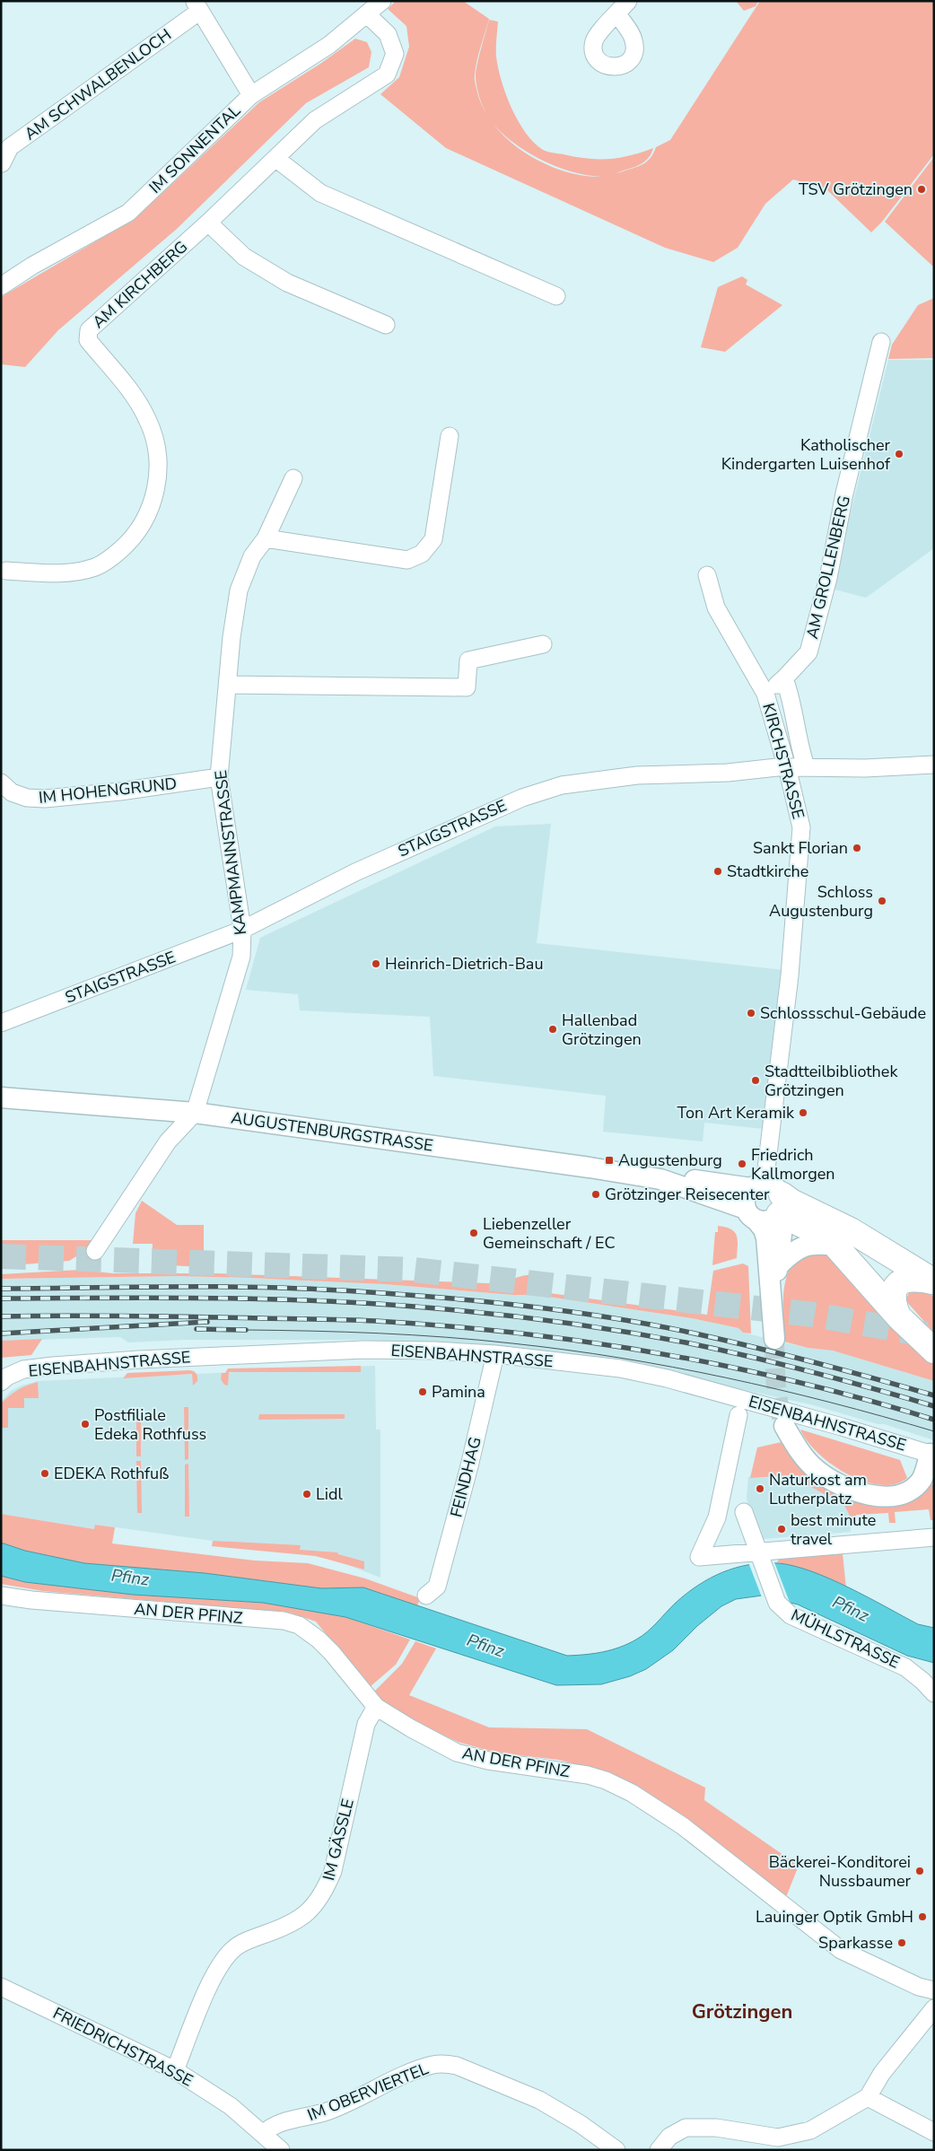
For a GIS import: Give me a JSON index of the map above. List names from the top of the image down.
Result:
{
  "streets": {
    "street": [
      "AM SCHWALBENLOCH",
      "IM SONNENTAL",
      "AM KIRCHBERG",
      "AM GROLLENBERG",
      "KIRCHSTRASSE",
      "IM HOHENGRUND",
      "STAIGSTRASSE",
      "KAMPMANNSTRASSE",
      "AUGUSTENBURGSTRASSE",
      "EISENBAHNSTRASSE",
      "FEINDHAG",
      "AN DER PFINZ",
      "MÜHLSTRASSE",
      "IM GÄSSLE",
      "FRIEDRICHSTRASSE",
      "IM OBERVIERTEL"
    ]
  },
  "crossings": [
    ["AM SCHWALBENLOCH", "IM SONNENTAL"],
    ["IM SONNENTAL", "AM KIRCHBERG"],
    ["AM GROLLENBERG", "KIRCHSTRASSE"],
    ["KIRCHSTRASSE", "STAIGSTRASSE"],
    ["KIRCHSTRASSE", "AUGUSTENBURGSTRASSE"],
    ["IM HOHENGRUND", "KAMPMANNSTRASSE"],
    ["STAIGSTRASSE", "KAMPMANNSTRASSE"],
    ["KAMPMANNSTRASSE", "AUGUSTENBURGSTRASSE"],
    ["EISENBAHNSTRASSE", "FEINDHAG"],
    ["AN DER PFINZ", "IM GÄSSLE"],
    ["IM GÄSSLE", "FRIEDRICHSTRASSE"],
    ["FRIEDRICHSTRASSE", "IM OBERVIERTEL"]
  ],
  "districts": ["Grötzingen"],
  "water": ["Pfinz"],
  "places": {
    "other": [
      "TSV Grötzingen",
      "Katholischer Kindergarten Luisenhof",
      "Sankt Florian",
      "Stadtkirche",
      "Schloss Augustenburg",
      "Heinrich-Dietrich-Bau",
      "Schlossschul-Gebäude",
      "Hallenbad Grötzingen",
      "Stadtteilbibliothek Grötzingen",
      "Ton Art Keramik",
      "Friedrich Kallmorgen",
      "Grötzinger Reisecenter",
      "Liebenzeller Gemeinschaft / EC",
      "Pamina",
      "Postfiliale Edeka Rothfuss",
      "EDEKA Rothfuß",
      "Naturkost am Lutherplatz",
      "Lidl",
      "best minute travel",
      "Bäckerei-Konditorei Nussbaumer",
      "Lauinger Optik GmbH",
      "Sparkasse"
    ],
    "transit": ["Augustenburg"]
  }
}
